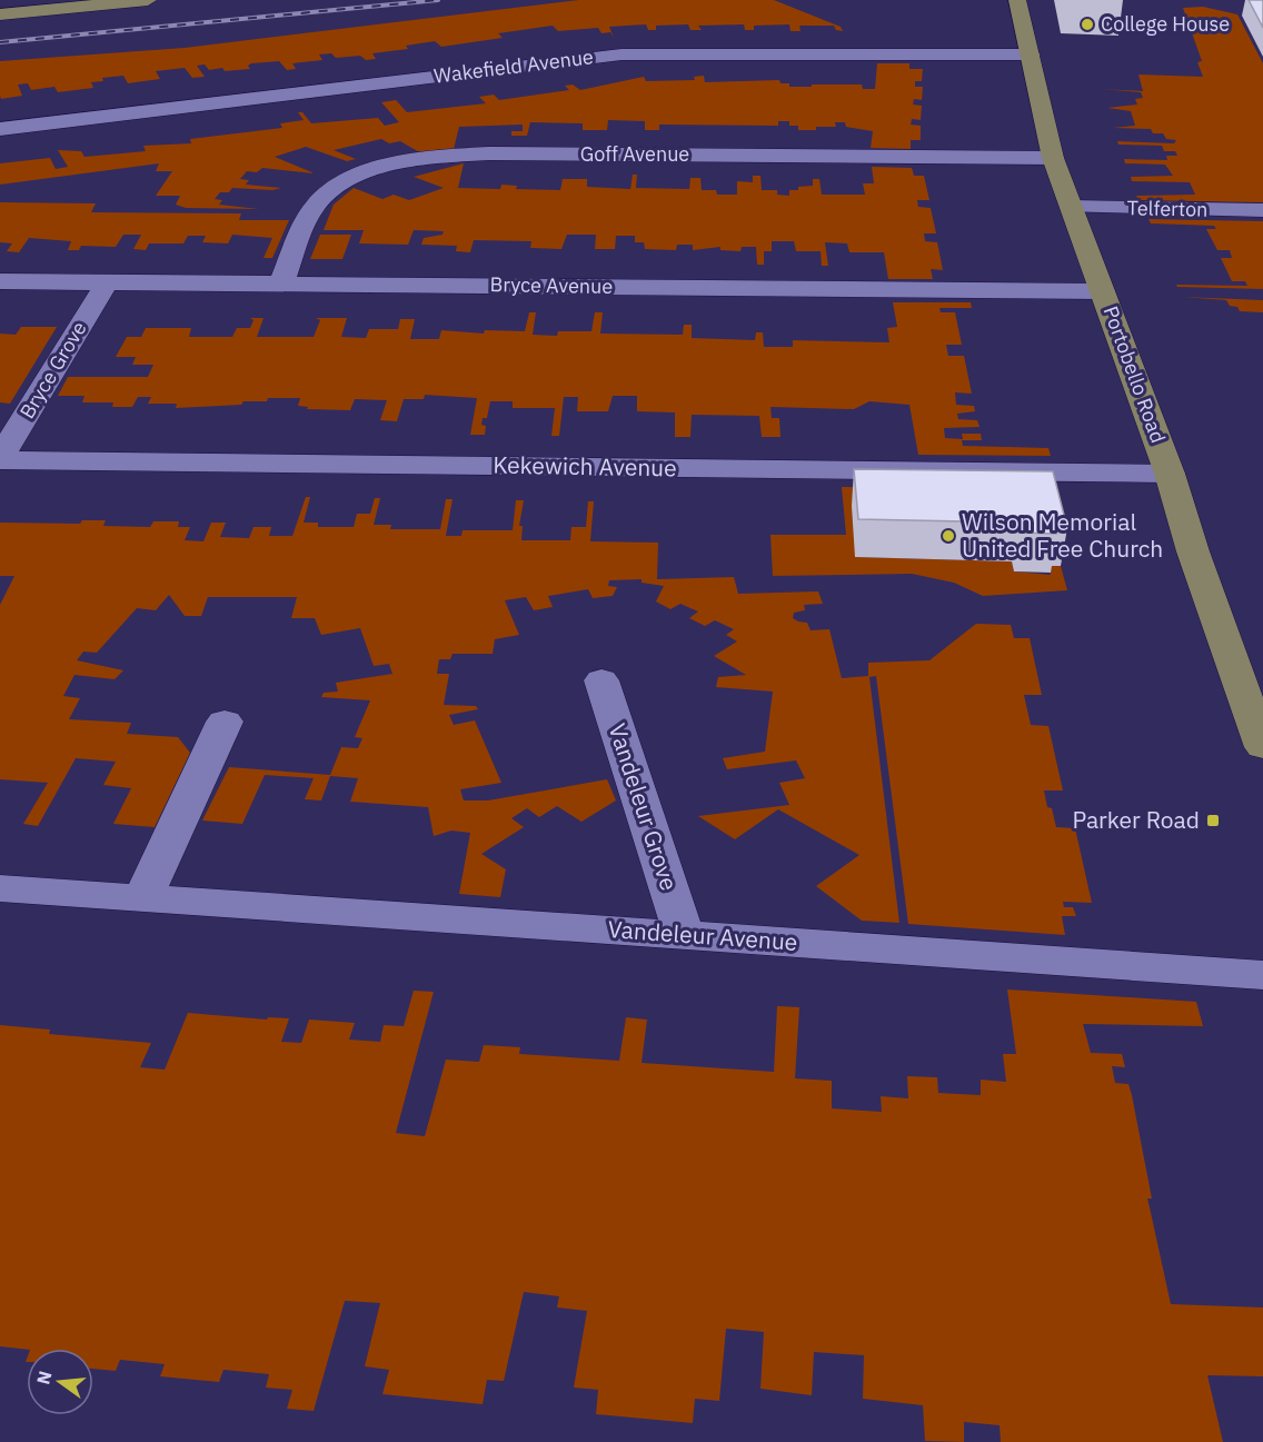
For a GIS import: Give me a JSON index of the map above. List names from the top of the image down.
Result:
{
  "streets": {
    "main road": ["Portobello Road"],
    "street": [
      "Wakefield Avenue",
      "Goff Avenue",
      "Telferton",
      "Bryce Avenue",
      "Bryce Grove",
      "Kekewich Avenue",
      "Vandeleur Grove",
      "Vandeleur Avenue"
    ]
  },
  "crossings": [
    ["Wakefield Avenue", "Portobello Road"],
    ["Goff Avenue", "Bryce Avenue"],
    ["Goff Avenue", "Portobello Road"],
    ["Telferton", "Portobello Road"],
    ["Bryce Avenue", "Bryce Grove"],
    ["Bryce Avenue", "Portobello Road"],
    ["Bryce Grove", "Kekewich Avenue"],
    ["Portobello Road", "Kekewich Avenue"],
    ["Vandeleur Grove", "Vandeleur Avenue"]
  ],
  "places": {
    "other": ["College House", "Wilson Memorial United Free Church"],
    "transit": ["Parker Road"]
  },
  "north": "left"
}
